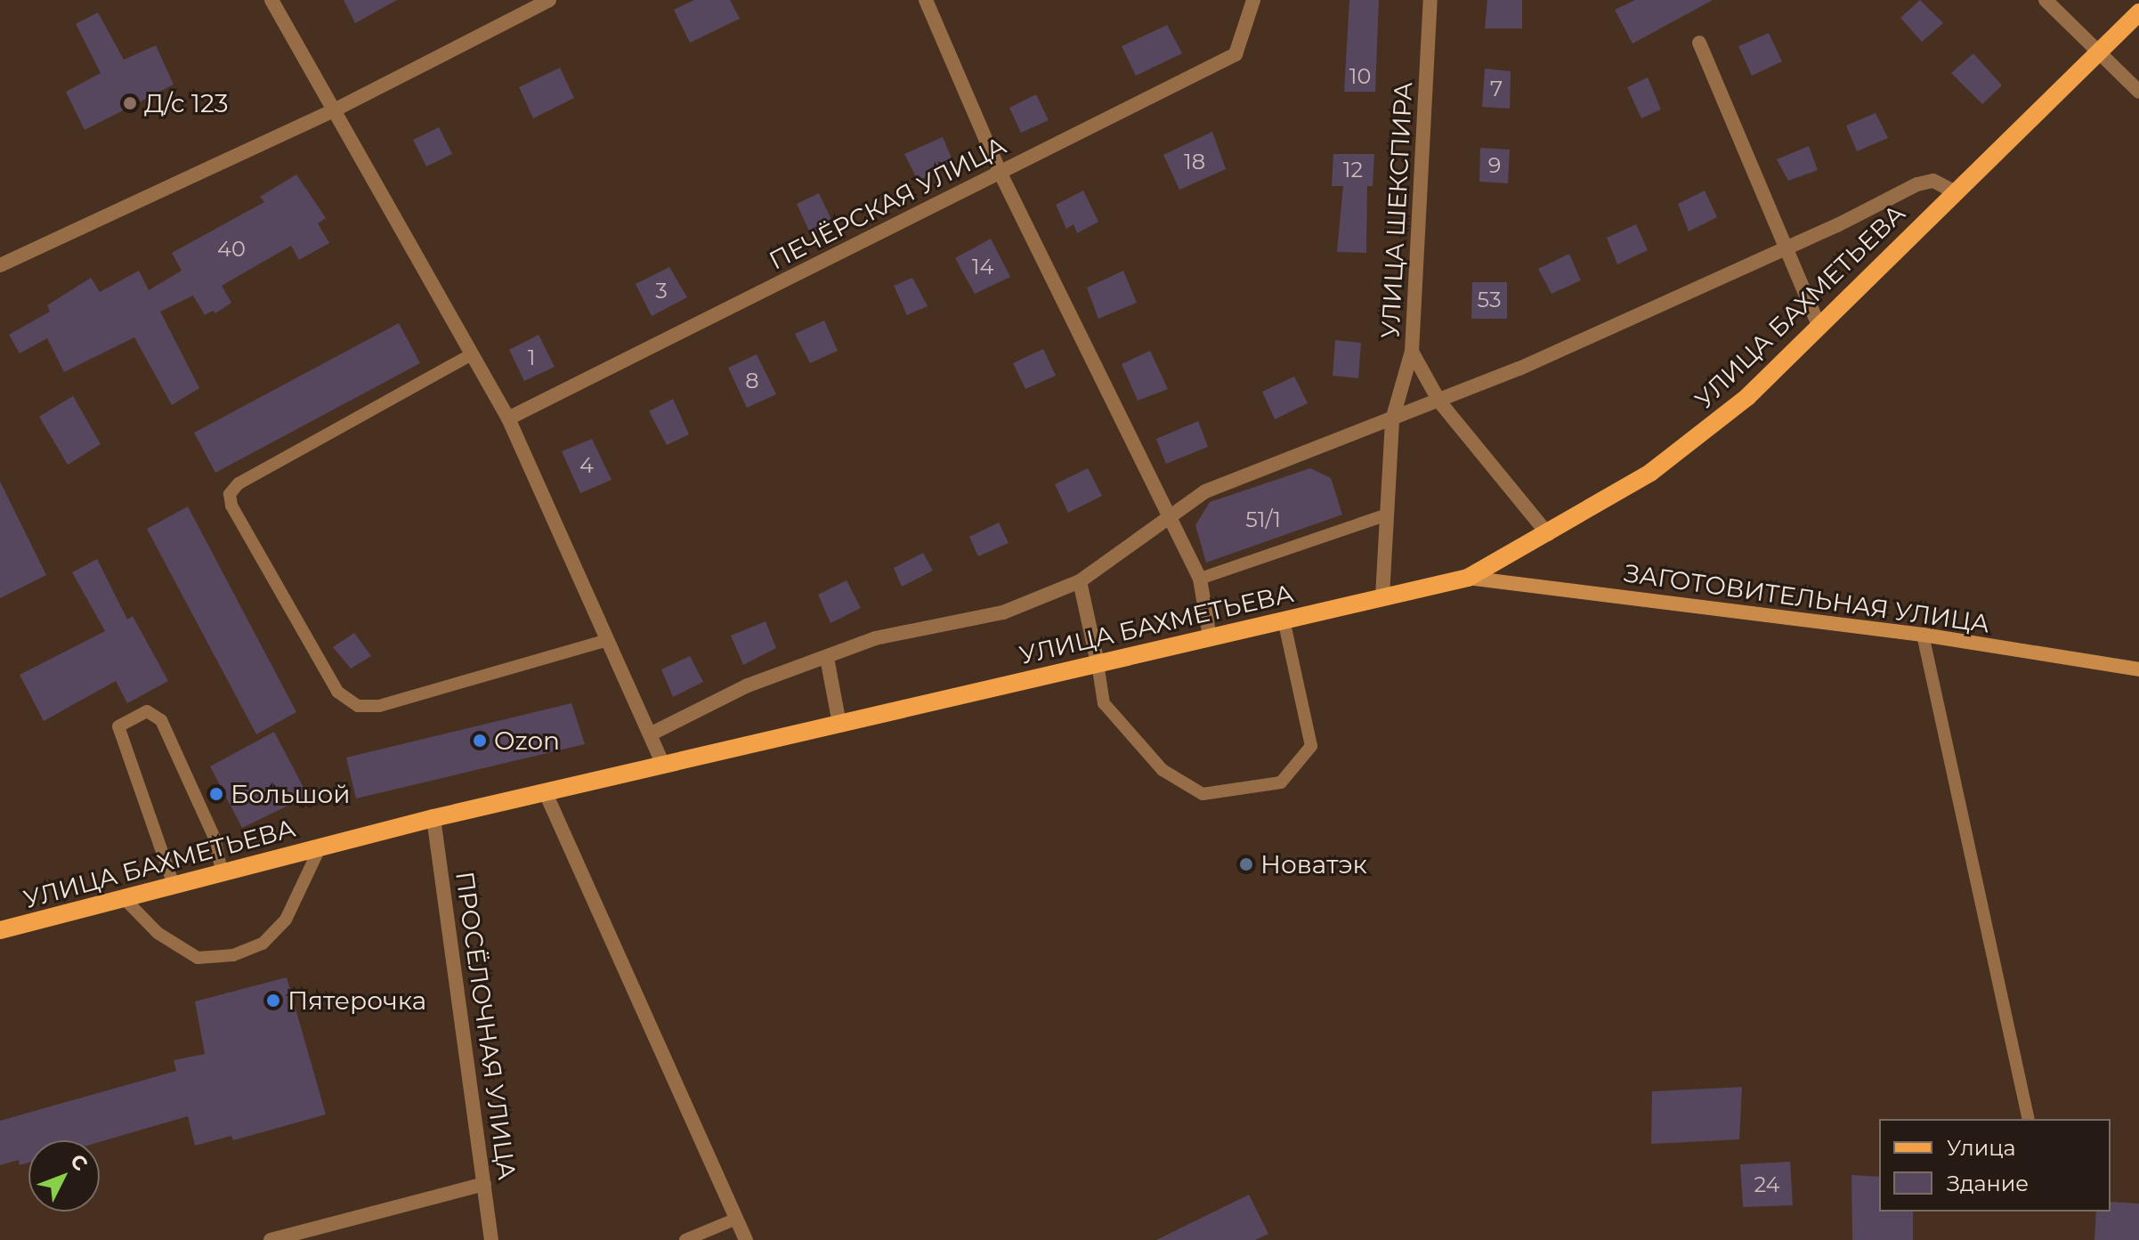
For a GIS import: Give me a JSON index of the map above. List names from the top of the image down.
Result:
{
  "streets": {
    "main road": ["УЛИЦА БАХМЕТЬЕВА", "ЗАГОТОВИТЕЛЬНАЯ УЛИЦА"],
    "street": ["ПЕЧЁРСКАЯ УЛИЦА", "УЛИЦА ШЕКСПИРА", "ПРОСЁЛОЧНАЯ УЛИЦА"]
  },
  "crossings": [
    ["УЛИЦА ШЕКСПИРА", "УЛИЦА БАХМЕТЬЕВА"],
    ["УЛИЦА БАХМЕТЬЕВА", "ЗАГОТОВИТЕЛЬНАЯ УЛИЦА"],
    ["УЛИЦА БАХМЕТЬЕВА", "ПРОСЁЛОЧНАЯ УЛИЦА"]
  ],
  "places": [
    "Д/с 123",
    "Ozon",
    "Большой",
    "Новатэк",
    "Пятерочка"
  ],
  "house_numbers": [
    "10",
    "7",
    "18",
    "9",
    "12",
    "40",
    "14",
    "3",
    "53",
    "1",
    "8",
    "4",
    "51/1",
    "24"
  ],
  "legend": ["Улица", "Здание"],
  "north": "top right"
}
